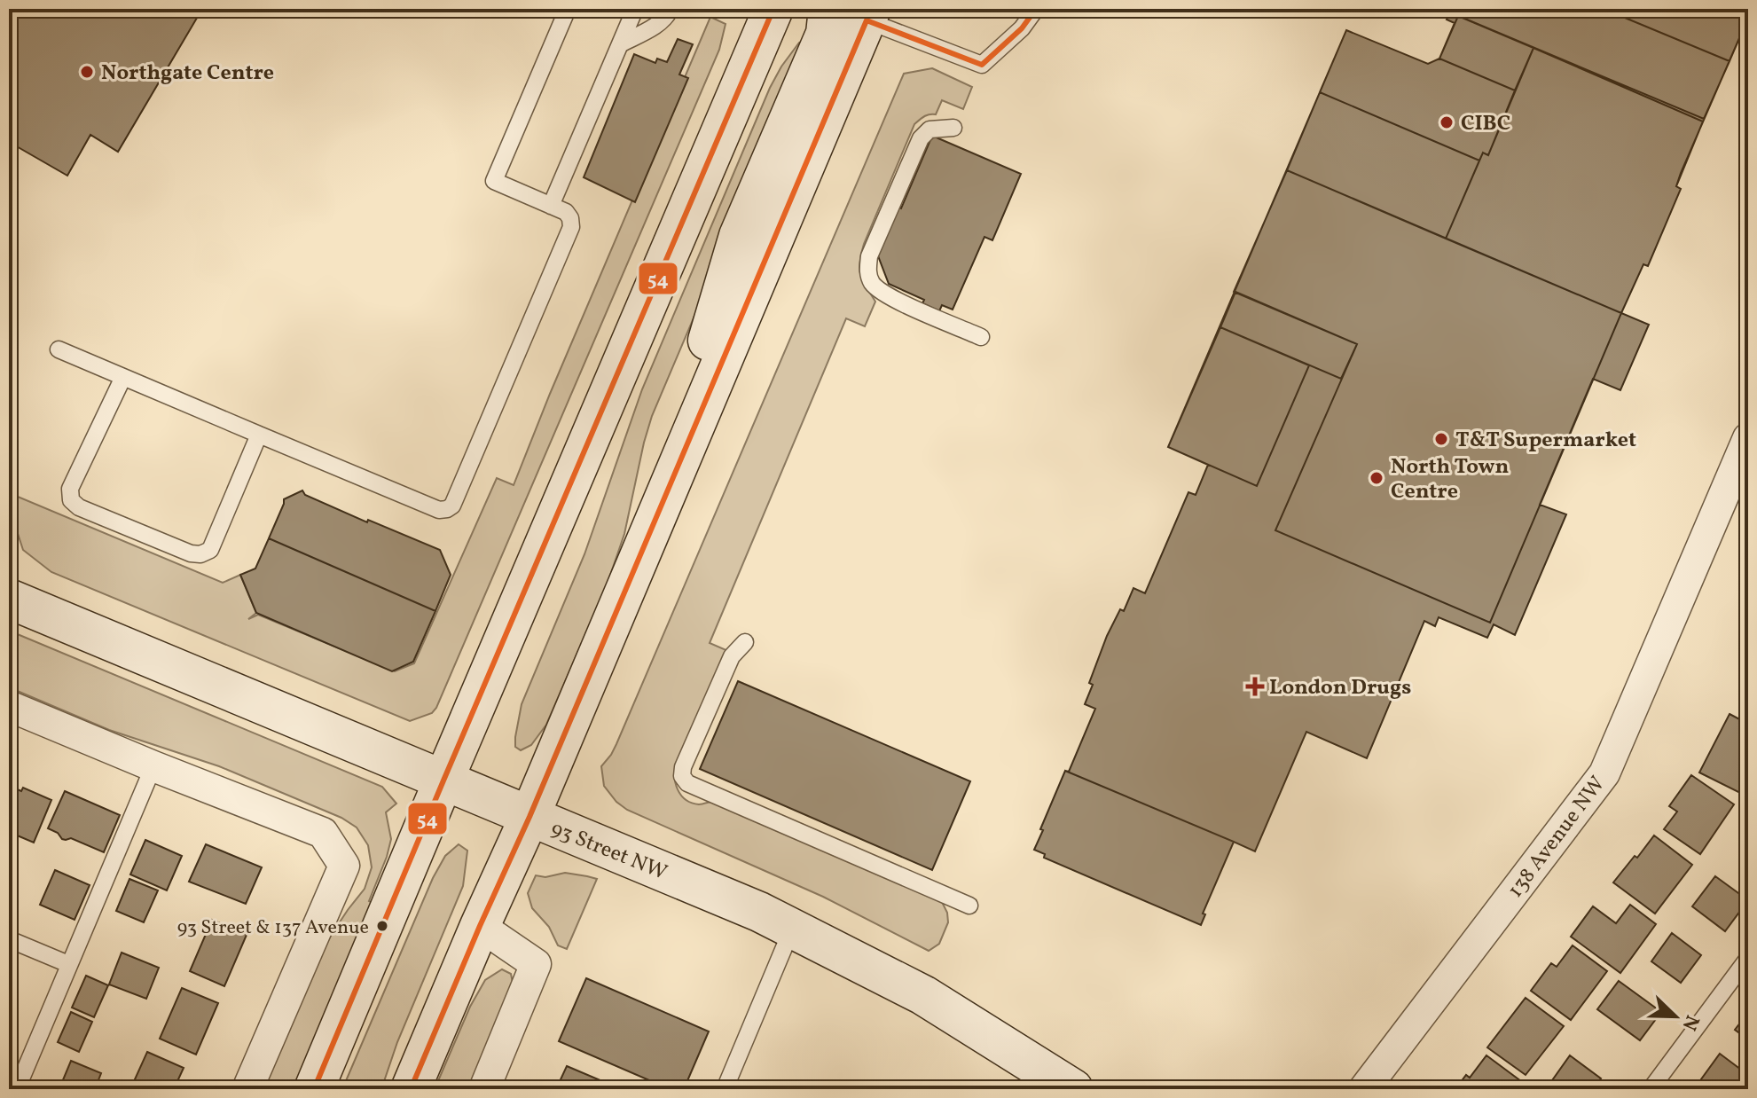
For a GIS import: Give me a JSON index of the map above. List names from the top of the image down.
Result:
{
  "streets": {
    "main road": ["93 Street NW"],
    "street": ["138 Avenue NW"]
  },
  "places": {
    "other": [
      "Northgate Centre",
      "CIBC",
      "T&T Supermarket",
      "North Town Centre",
      "93 Street & 137 Avenue"
    ],
    "health": ["London Drugs"]
  },
  "lines": ["transit line 54"],
  "north": "bottom right"
}
